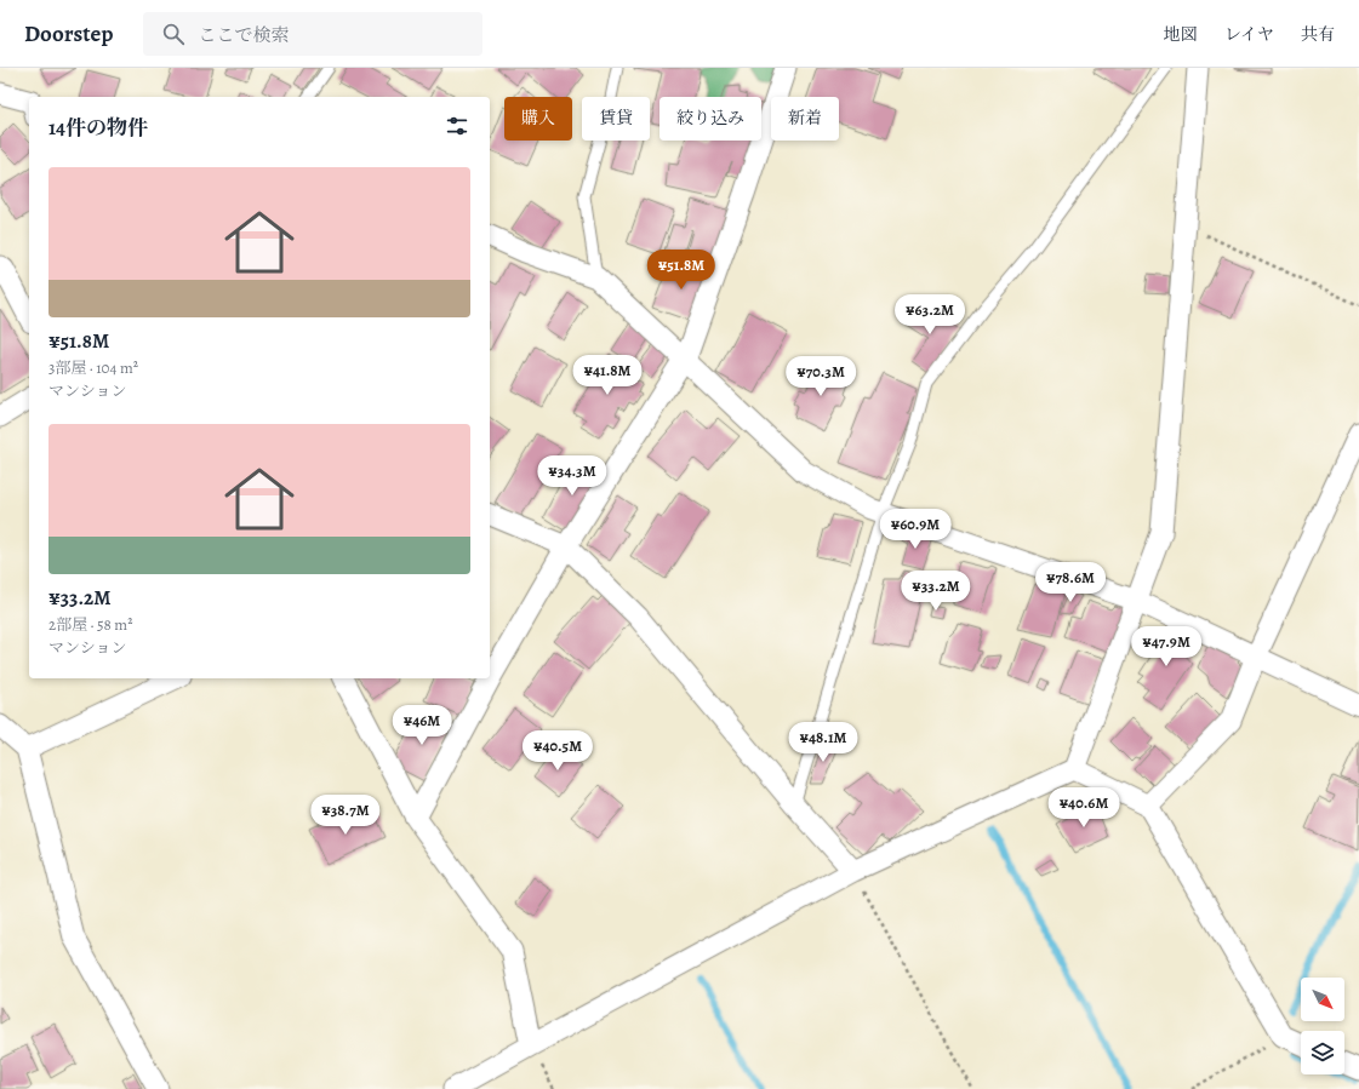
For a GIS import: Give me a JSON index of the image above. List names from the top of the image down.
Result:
{
  "north": "bottom right",
  "page": {
    "header": "Doorstep",
    "search": "ここで検索",
    "nav": ["地図", "レイヤ", "共有"],
    "chip": [
      "購入",
      "賃貸",
      "絞り込み",
      "新着"
    ],
    "heading": "14件の物件",
    "list": [
      {
        "name": "¥51.8M",
        "note": "3部屋 · 104 m² · マンション"
      },
      {
        "name": "¥33.2M",
        "note": "2部屋 · 58 m² · マンション"
      }
    ],
    "price": [
      "¥51.8M",
      "¥63.2M",
      "¥41.8M",
      "¥70.3M",
      "¥34.3M",
      "¥60.9M",
      "¥78.6M",
      "¥33.2M",
      "¥47.9M",
      "¥46M",
      "¥48.1M",
      "¥40.5M",
      "¥40.6M",
      "¥38.7M"
    ]
  }
}
